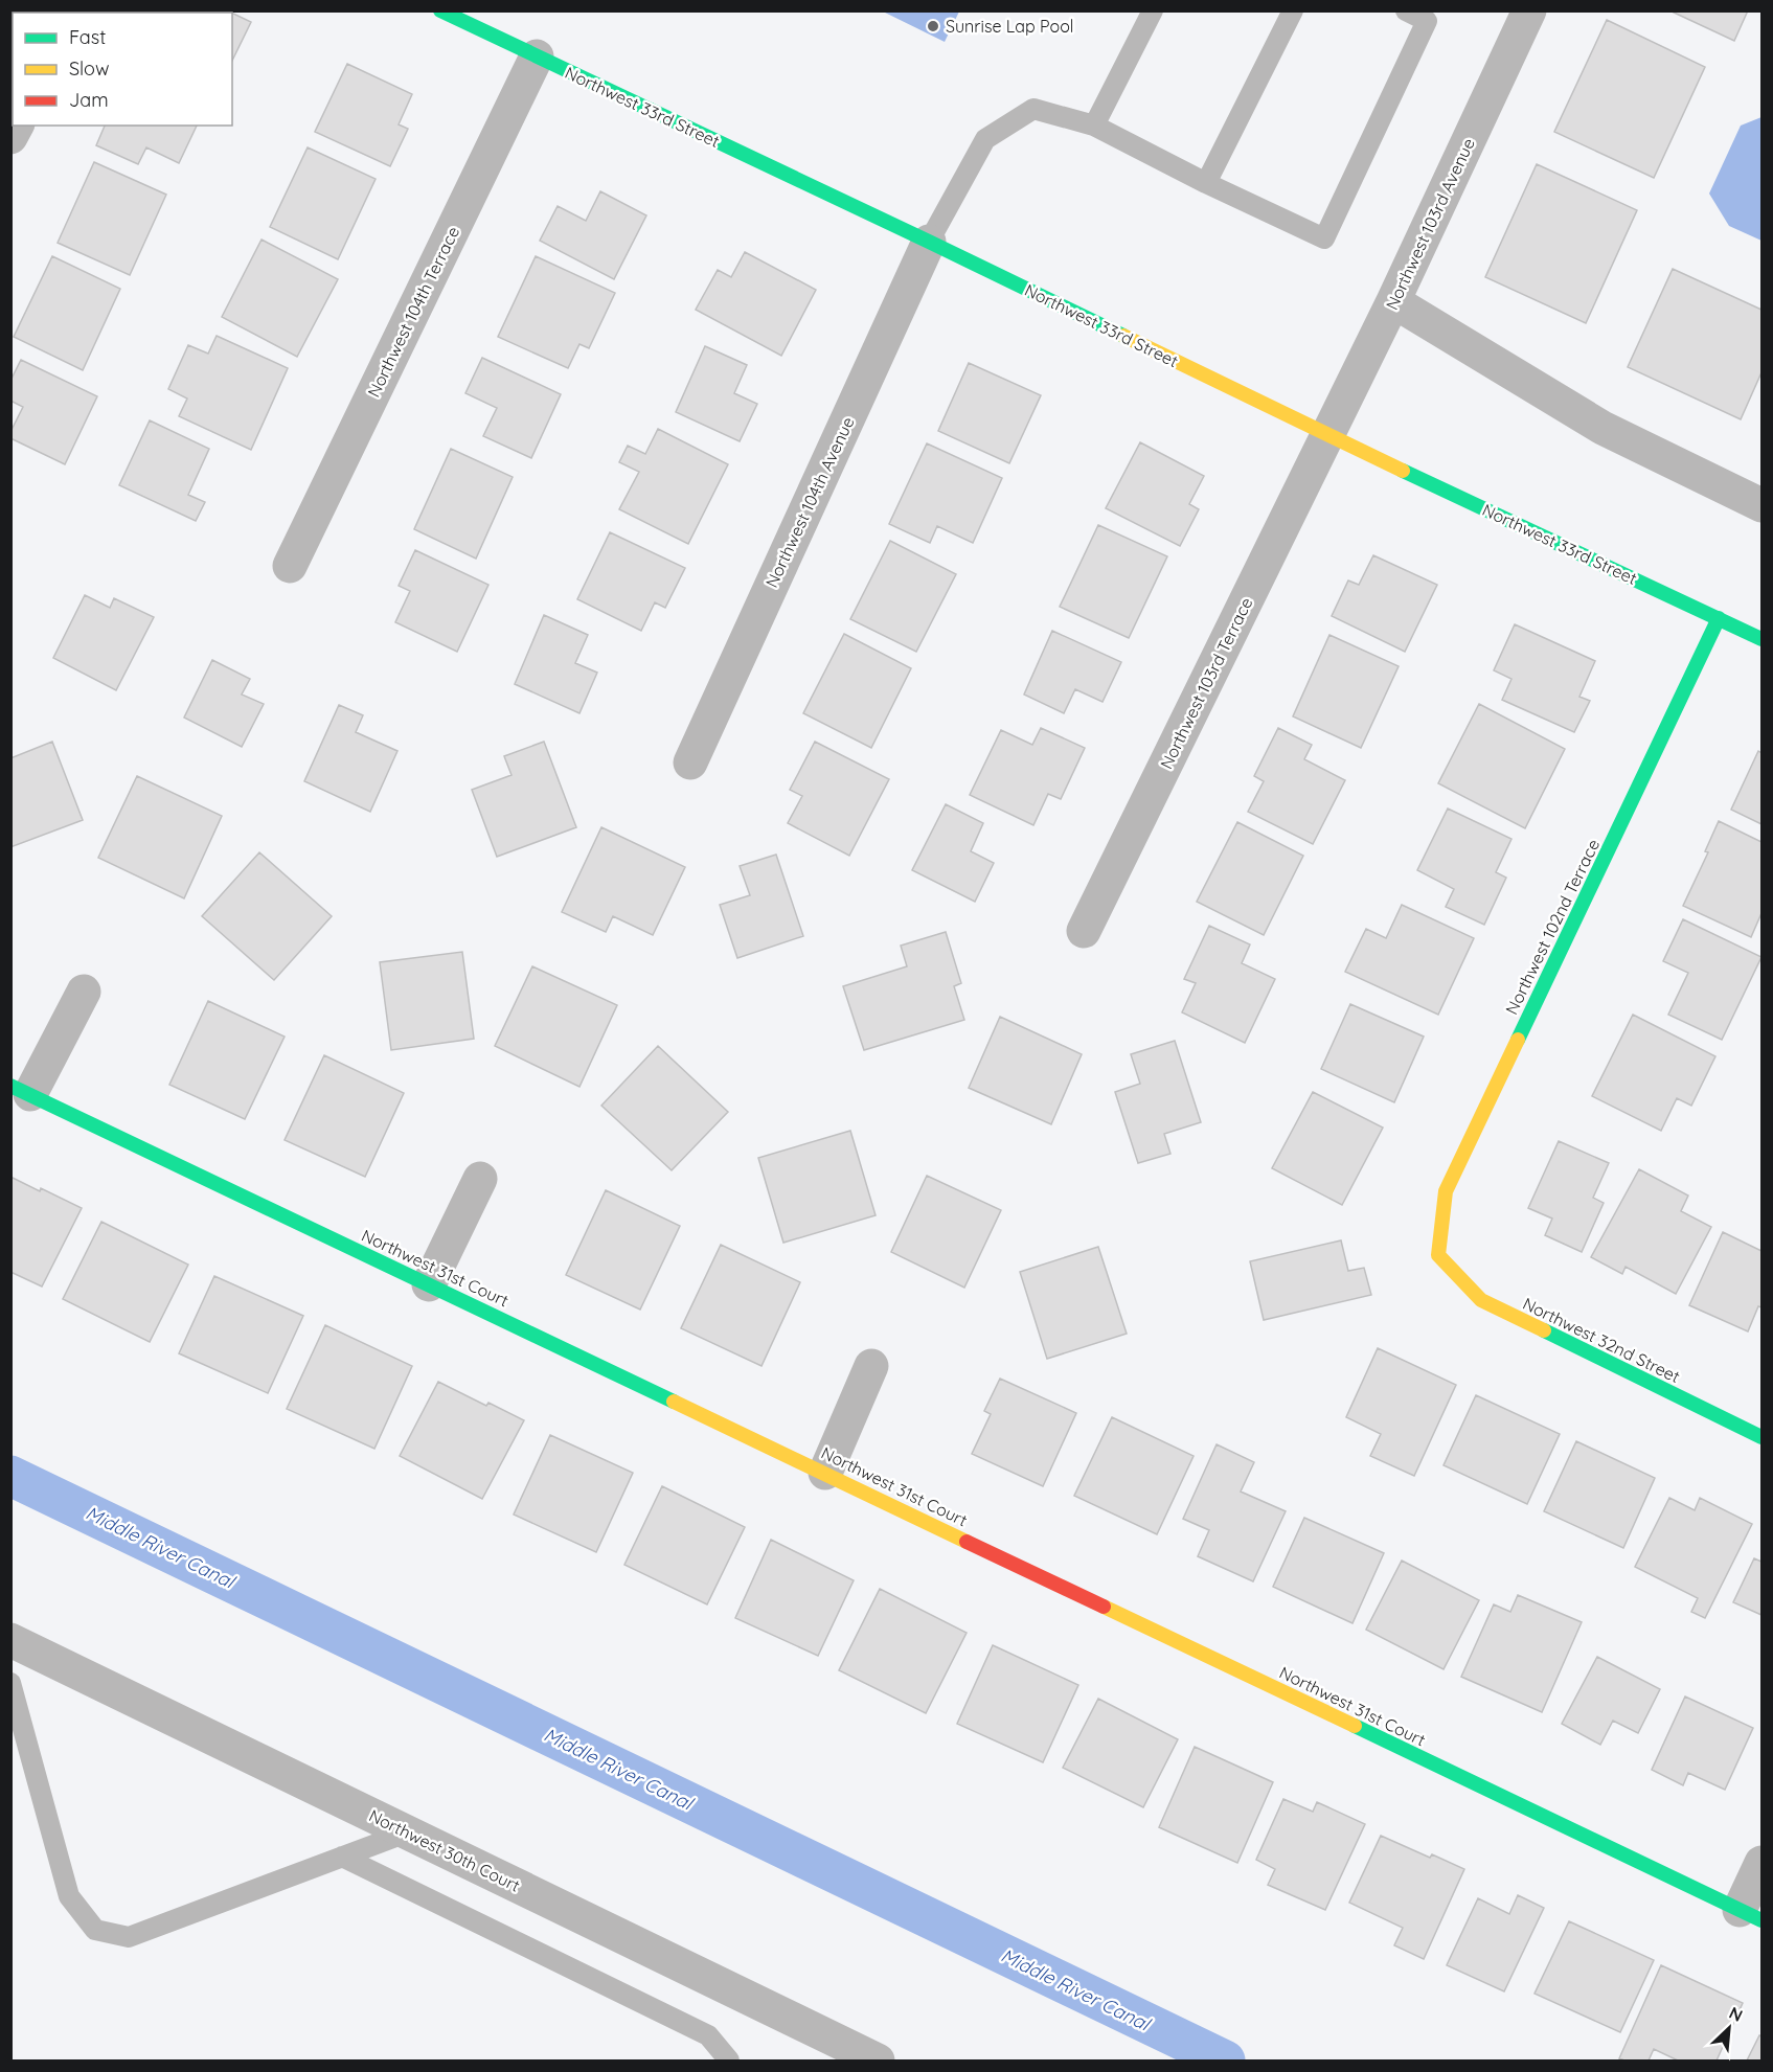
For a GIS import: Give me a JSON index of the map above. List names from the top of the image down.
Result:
{
  "streets": {
    "street": [
      "Northwest 33rd Street",
      "Northwest 103rd Avenue",
      "Northwest 104th Terrace",
      "Northwest 104th Avenue",
      "Northwest 103rd Terrace",
      "Northwest 102nd Terrace",
      "Northwest 31st Court",
      "Northwest 32nd Street",
      "Northwest 30th Court"
    ]
  },
  "crossings": [
    ["Northwest 33rd Street", "Northwest 103rd Avenue"],
    ["Northwest 33rd Street", "Northwest 104th Terrace"],
    ["Northwest 33rd Street", "Northwest 104th Avenue"],
    ["Northwest 33rd Street", "Northwest 103rd Terrace"],
    ["Northwest 33rd Street", "Northwest 102nd Terrace"],
    ["Northwest 103rd Avenue", "Northwest 103rd Terrace"],
    ["Northwest 102nd Terrace", "Northwest 32nd Street"]
  ],
  "water": ["Middle River Canal"],
  "places": ["Sunrise Lap Pool"],
  "legend": ["Fast", "Slow", "Jam"],
  "north": "top right"
}
